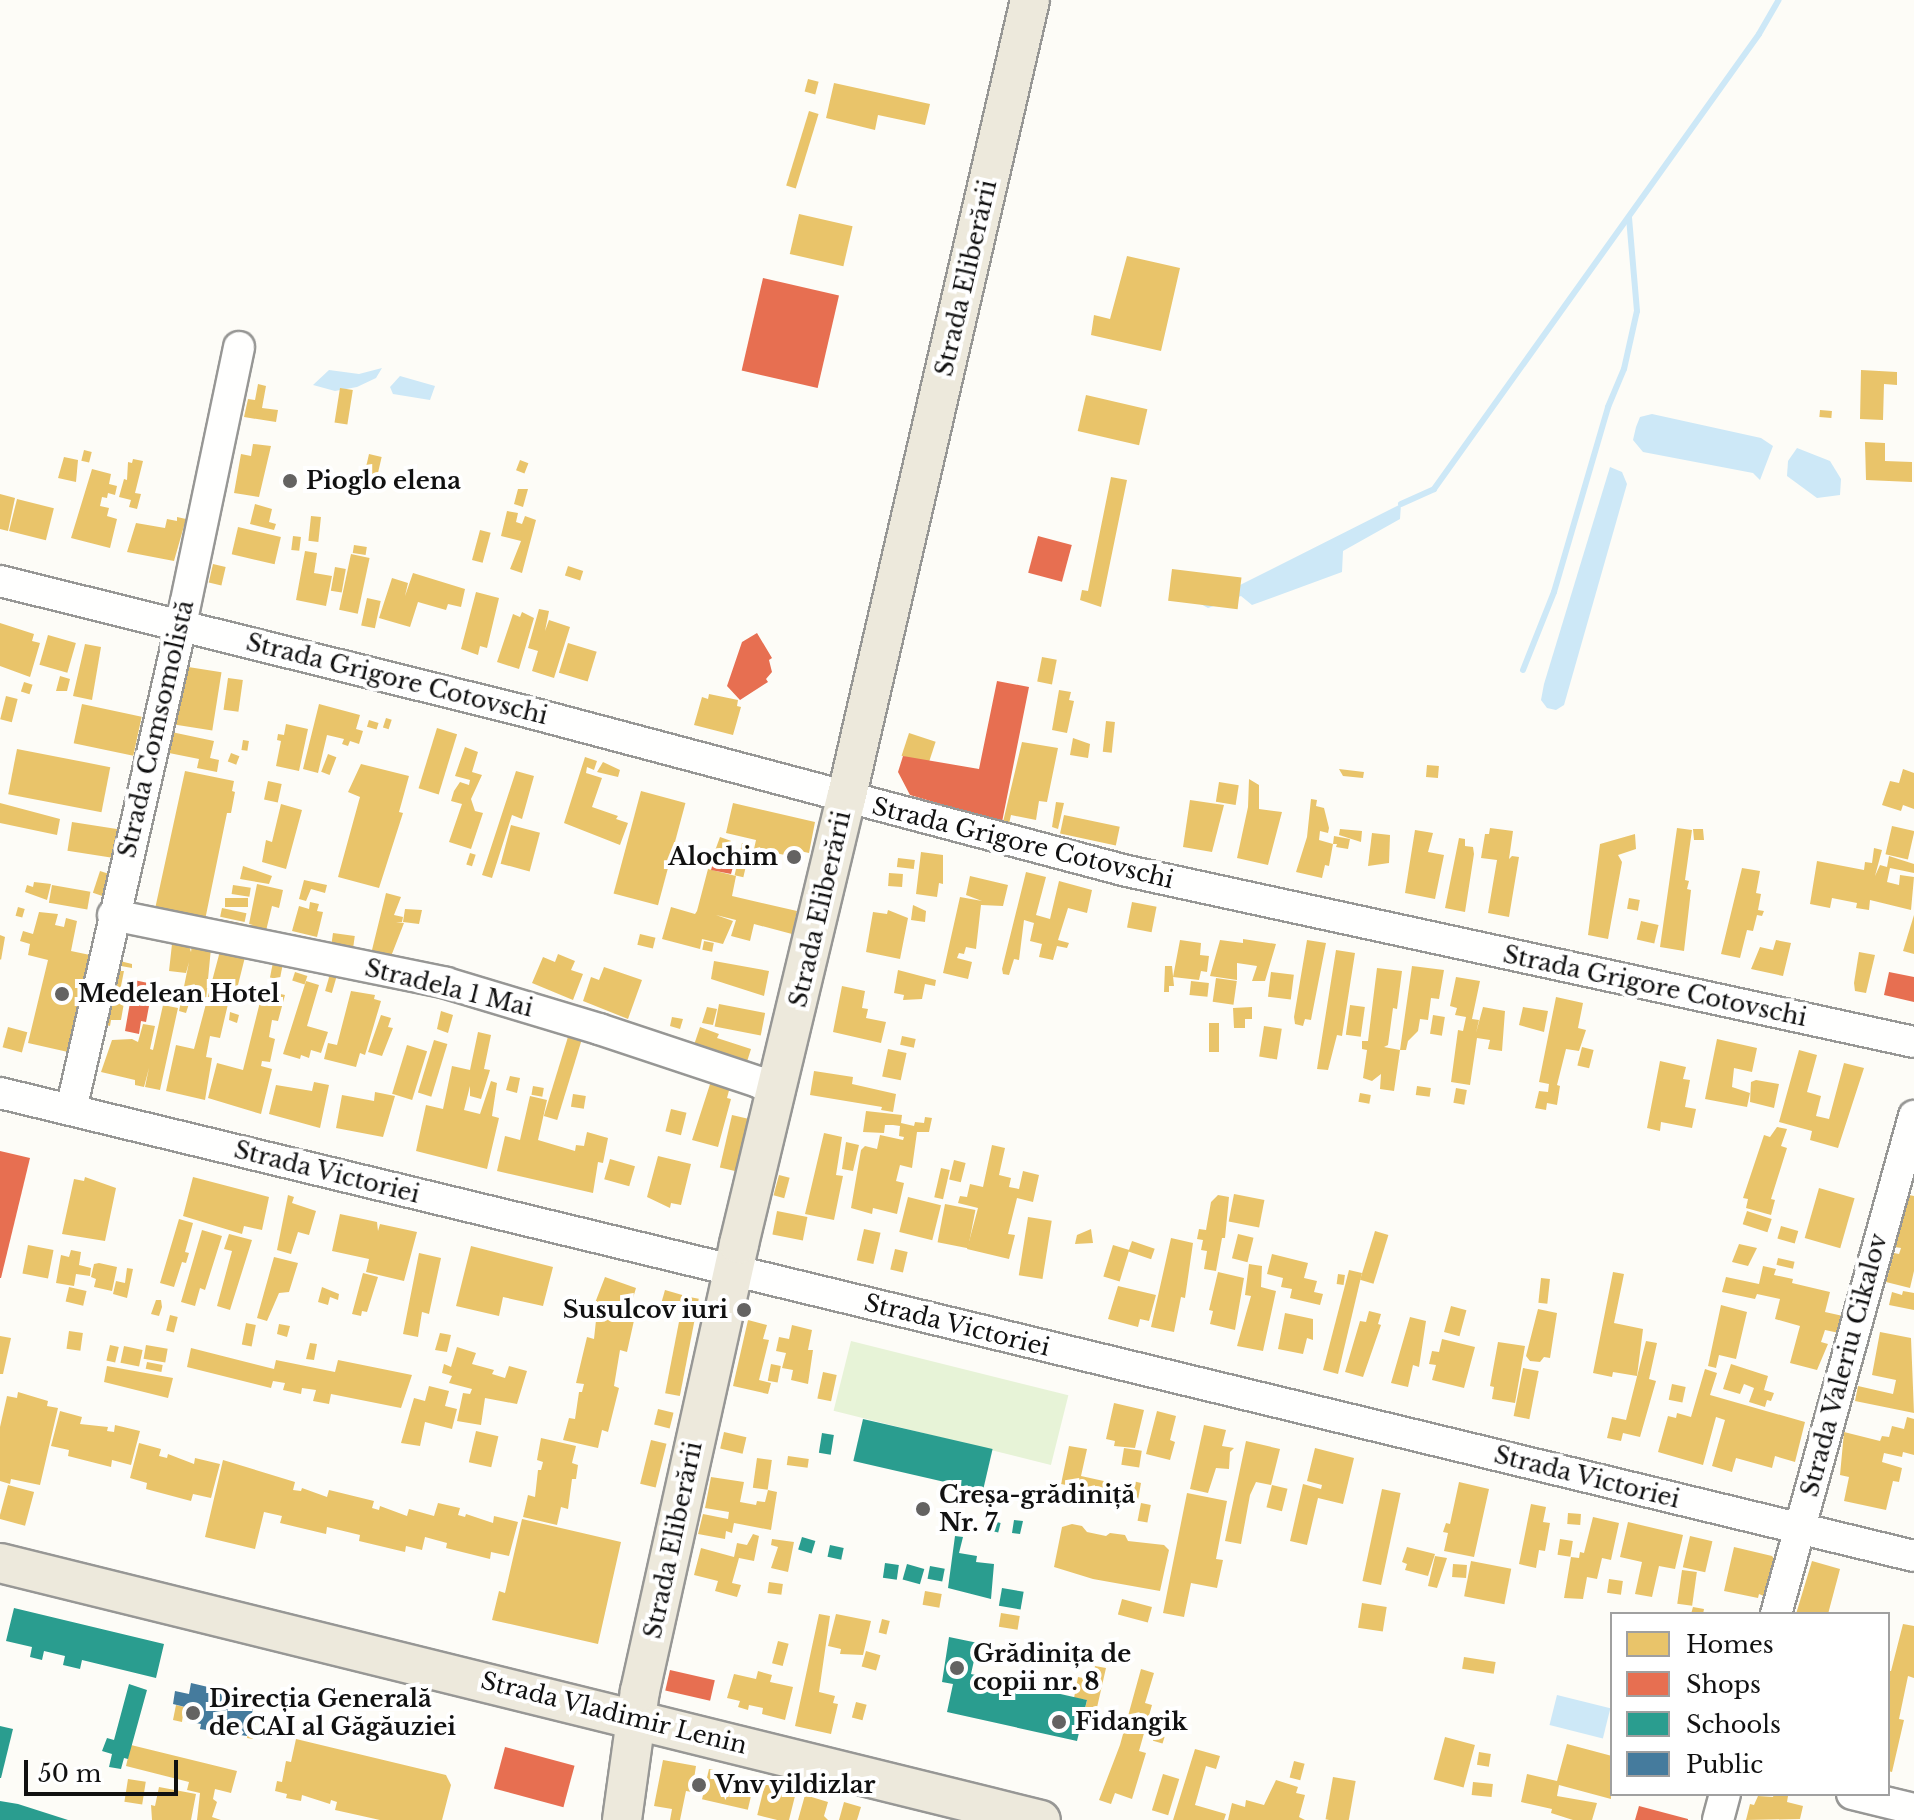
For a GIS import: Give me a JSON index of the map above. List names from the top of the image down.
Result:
{
  "streets": {
    "main road": ["Strada Eliberării", "Strada Vladimir Lenin"],
    "street": [
      "Strada Grigore Cotovschi",
      "Strada Comsomolistă",
      "Stradela 1 Mai",
      "Strada Victoriei",
      "Strada Valeriu Cikalov"
    ]
  },
  "crossings": [
    ["Strada Eliberării", "Strada Grigore Cotovschi"],
    ["Strada Eliberării", "Stradela 1 Mai"],
    ["Strada Eliberării", "Strada Victoriei"],
    ["Strada Eliberării", "Strada Vladimir Lenin"],
    ["Strada Grigore Cotovschi", "Strada Comsomolistă"],
    ["Strada Comsomolistă", "Stradela 1 Mai"],
    ["Strada Comsomolistă", "Strada Victoriei"],
    ["Strada Victoriei", "Strada Valeriu Cikalov"]
  ],
  "places": [
    "Pioglo elena",
    "Alochim",
    "Medelean Hotel",
    "Susulcov iuri",
    "Creșa-grădiniță Nr. 7",
    "Grădinița de copii nr. 8",
    "Direcția Generală de CAI al Găgăuziei",
    "Fidangik",
    "Vnv yildizlar"
  ],
  "legend": [
    "Homes",
    "Shops",
    "Schools",
    "Public"
  ],
  "scale_bar": "50 m"
}
